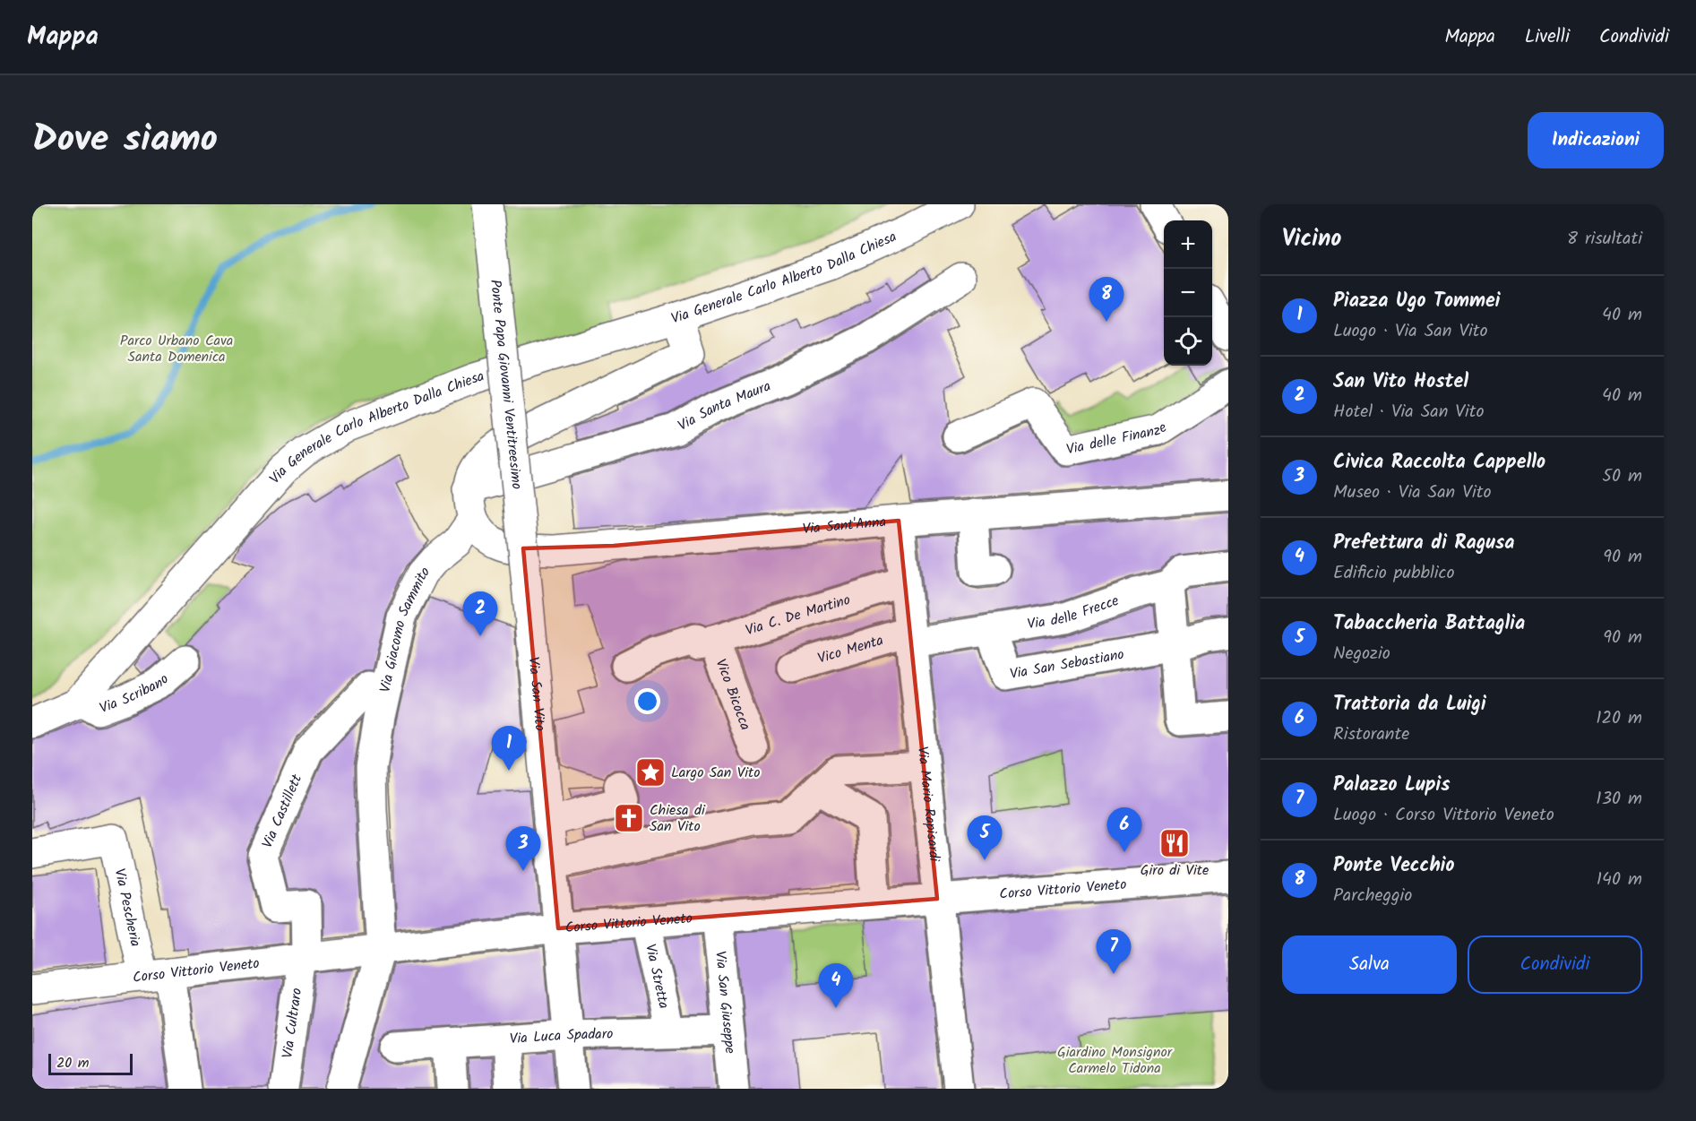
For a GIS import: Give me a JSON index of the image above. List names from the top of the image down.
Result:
{
  "streets": {
    "street": [
      "Via Generale Carlo Alberto Dalla Chiesa",
      "Ponte Papa Giovanni Ventitreesimo",
      "Via Santa Maura",
      "Via delle Finanze",
      "Via Sant'Anna",
      "Via delle Frecce",
      "Via C. De Martino",
      "Via Giacomo Sammito",
      "Vico Menta",
      "Via San Sebastiano",
      "Via Scribano",
      "Via San Vito",
      "Vico Bicocca",
      "Via Mario Rapisardi",
      "Via Castillett",
      "Corso Vittorio Veneto",
      "Via Pescheria",
      "Via Stretta",
      "Via San Giuseppe",
      "Via Cultraro",
      "Via Luca Spadaro"
    ]
  },
  "crossings": [
    ["Via Generale Carlo Alberto Dalla Chiesa", "Via Scribano"],
    ["Ponte Papa Giovanni Ventitreesimo", "Via San Vito"],
    ["Via Sant'Anna", "Via Giacomo Sammito"],
    ["Via Sant'Anna", "Via Mario Rapisardi"],
    ["Via delle Frecce", "Vico Menta"],
    ["Via delle Frecce", "Via San Sebastiano"],
    ["Via delle Frecce", "Via Mario Rapisardi"],
    ["Via C. De Martino", "Vico Bicocca"],
    ["Via C. De Martino", "Via Mario Rapisardi"],
    ["Via Giacomo Sammito", "Corso Vittorio Veneto"],
    ["Vico Menta", "Via Mario Rapisardi"],
    ["Via San Vito", "Corso Vittorio Veneto"],
    ["Via San Vito", "Via Luca Spadaro"],
    ["Via Mario Rapisardi", "Corso Vittorio Veneto"],
    ["Via Castillett", "Corso Vittorio Veneto"],
    ["Via Castillett", "Via Cultraro"],
    ["Corso Vittorio Veneto", "Via Pescheria"],
    ["Corso Vittorio Veneto", "Via Stretta"],
    ["Corso Vittorio Veneto", "Via San Giuseppe"],
    ["Corso Vittorio Veneto", "Via Cultraro"],
    ["Via Stretta", "Via Luca Spadaro"],
    ["Via San Giuseppe", "Via Luca Spadaro"]
  ],
  "parks": ["Parco Urbano Cava Santa Domenica", "Giardino Monsignor Carmelo Tidona"],
  "places": {
    "place": ["Largo San Vito"],
    "church": ["Chiesa di San Vito"],
    "restaurant": ["Giro di Vite"]
  },
  "scale_bar": "20 m",
  "page": {
    "header": "Mappa",
    "nav": ["Mappa", "Livelli", "Condividi"],
    "title": "Dove siamo",
    "buttons": [
      "Indicazioni",
      ["Salva", "Condividi"]
    ],
    "heading": ["Vicino", "8 risultati"],
    "map_buttons": ["+", "−"],
    "list": [
      {
        "mark": "1",
        "name": "Piazza Ugo Tommei",
        "note": "Luogo · Via San Vito",
        "value": "40 m"
      },
      {
        "mark": "2",
        "name": "San Vito Hostel",
        "note": "Hotel · Via San Vito",
        "value": "40 m"
      },
      {
        "mark": "3",
        "name": "Civica Raccolta Cappello",
        "note": "Museo · Via San Vito",
        "value": "50 m"
      },
      {
        "mark": "4",
        "name": "Prefettura di Ragusa",
        "note": "Edificio pubblico",
        "value": "90 m"
      },
      {
        "mark": "5",
        "name": "Tabaccheria Battaglia",
        "note": "Negozio",
        "value": "90 m"
      },
      {
        "mark": "6",
        "name": "Trattoria da Luigi",
        "note": "Ristorante",
        "value": "120 m"
      },
      {
        "mark": "7",
        "name": "Palazzo Lupis",
        "note": "Luogo · Corso Vittorio Veneto",
        "value": "130 m"
      },
      {
        "mark": "8",
        "name": "Ponte Vecchio",
        "note": "Parcheggio",
        "value": "140 m"
      }
    ],
    "pins": [
      "8",
      "2",
      "1",
      "6",
      "5",
      "3",
      "7",
      "4"
    ],
    "scale": "20 m"
  }
}
